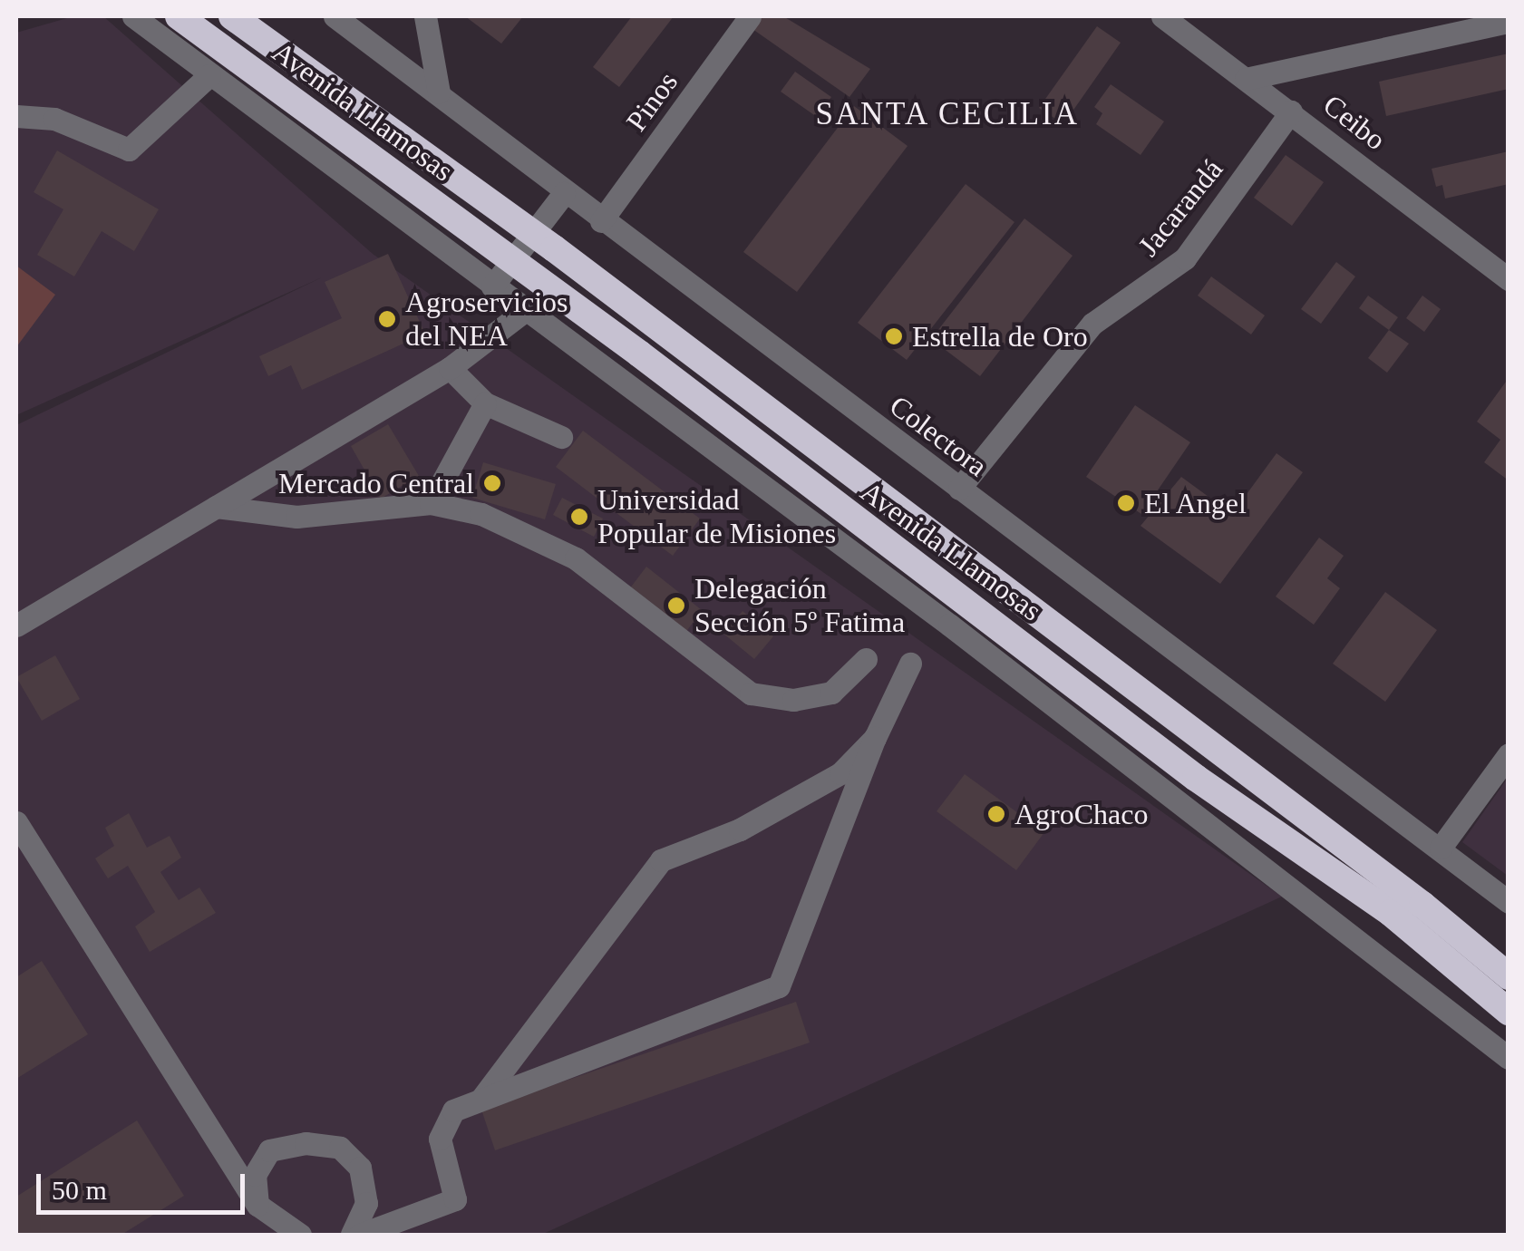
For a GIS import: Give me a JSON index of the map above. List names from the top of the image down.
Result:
{
  "streets": {
    "highway": ["Avenida Llamosas"],
    "street": [
      "Pinos",
      "Ceibo",
      "Jacarandá",
      "Colectora"
    ]
  },
  "crossings": [
    ["Pinos", "Colectora"],
    ["Ceibo", "Jacarandá"],
    ["Jacarandá", "Colectora"]
  ],
  "districts": ["SANTA CECILIA"],
  "places": [
    "Agroservicios del NEA",
    "Estrella de Oro",
    "Mercado Central",
    "El Angel",
    "Universidad Popular de Misiones",
    "Delegación Sección 5º Fatima",
    "AgroChaco"
  ],
  "scale_bar": "50 m"
}
